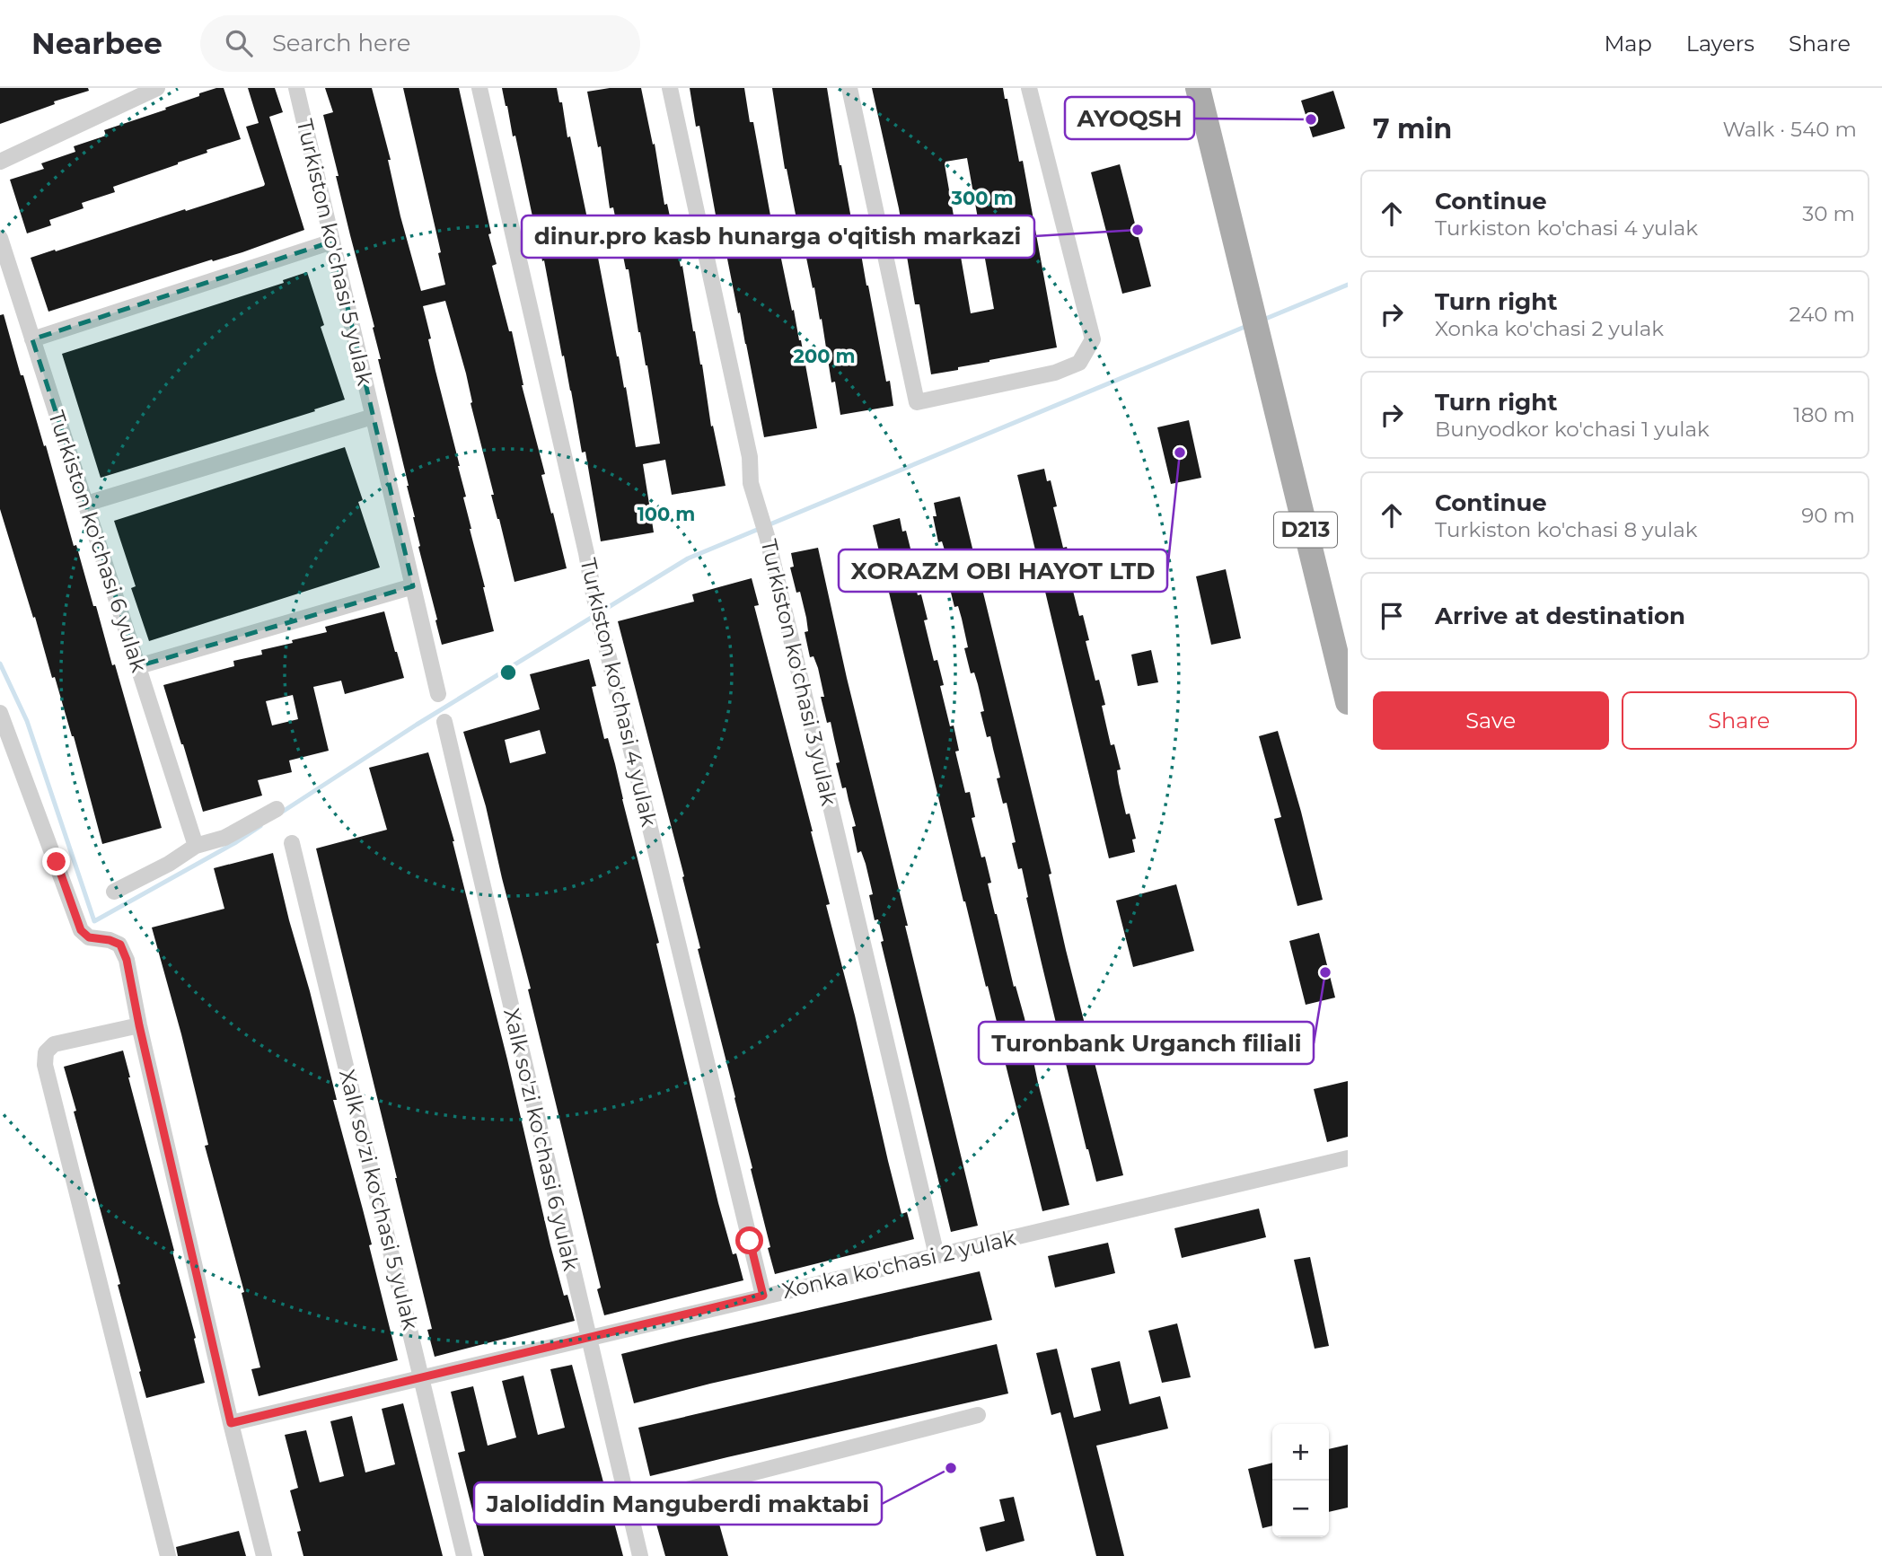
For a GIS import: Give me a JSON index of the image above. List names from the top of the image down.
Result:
{
  "streets": {
    "main road": ["D213"],
    "street": [
      "Turkiston ko'chasi 5 yulak",
      "Turkiston ko'chasi 6 yulak",
      "Turkiston ko'chasi 3 yulak",
      "Turkiston ko'chasi 4 yulak",
      "Xalk so'zi ko'chasi 6 yulak",
      "Xalk so'zi ko'chasi 5 yulak",
      "Xonka ko'chasi 2 yulak"
    ]
  },
  "crossings": [
    ["Turkiston ko'chasi 5 yulak", "Turkiston ko'chasi 6 yulak"],
    ["Turkiston ko'chasi 3 yulak", "Xonka ko'chasi 2 yulak"],
    ["Turkiston ko'chasi 4 yulak", "Xonka ko'chasi 2 yulak"],
    ["Xalk so'zi ko'chasi 6 yulak", "Xonka ko'chasi 2 yulak"],
    ["Xalk so'zi ko'chasi 5 yulak", "Xonka ko'chasi 2 yulak"]
  ],
  "places": [
    "AYOQSH",
    "dinur.pro kasb hunarga o'qitish markazi",
    "XORAZM OBI HAYOT LTD",
    "Turonbank Urganch filiali",
    "Jaloliddin Manguberdi maktabi"
  ],
  "page": {
    "header": "Nearbee",
    "search": "Search here",
    "nav": ["Map", "Layers", "Share"],
    "heading": ["7 min", "Walk · 540 m"],
    "list": [
      ["Continue", "Turkiston ko'chasi 4 yulak", "30 m"],
      ["Turn right", "Xonka ko'chasi 2 yulak", "240 m"],
      ["Turn right", "Bunyodkor ko'chasi 1 yulak", "180 m"],
      ["Continue", "Turkiston ko'chasi 8 yulak", "90 m"],
      "Arrive at destination"
    ],
    "buttons": ["Save", "Share"],
    "map_buttons": ["+", "−"]
  },
  "rings": ["300 m", "200 m", "100 m"]
}
